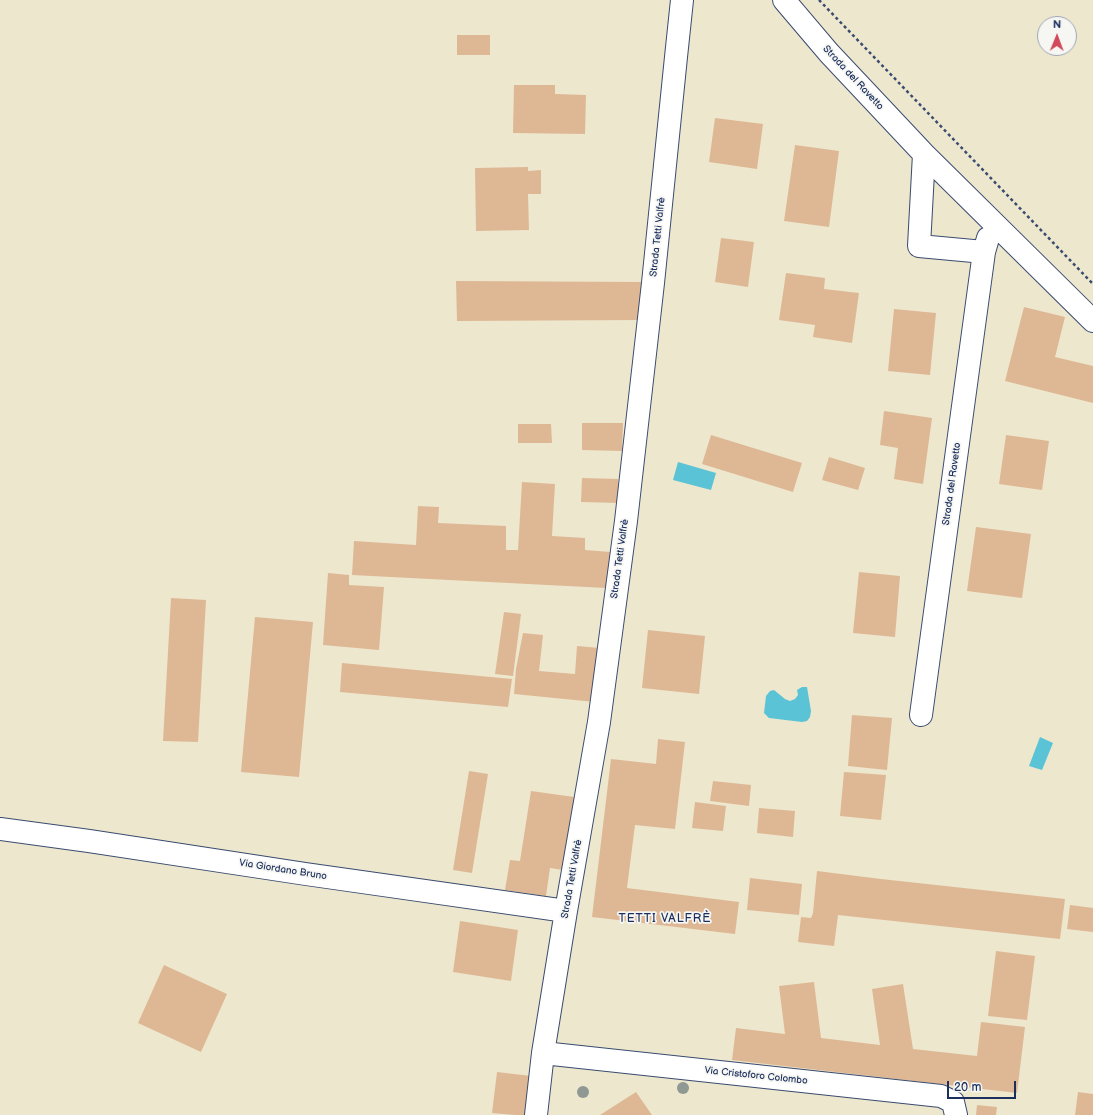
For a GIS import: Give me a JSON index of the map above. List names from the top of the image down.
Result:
{
  "streets": {
    "street": [
      "Strada del Ravetto",
      "Strada Tetti Valfrè",
      "Via Giordano Bruno",
      "Via Cristoforo Colombo"
    ]
  },
  "crossings": [
    ["Strada Tetti Valfrè", "Via Giordano Bruno"],
    ["Strada Tetti Valfrè", "Via Cristoforo Colombo"]
  ],
  "districts": ["TETTI VALFRÈ"],
  "scale_bar": "20 m",
  "north": "top"
}
